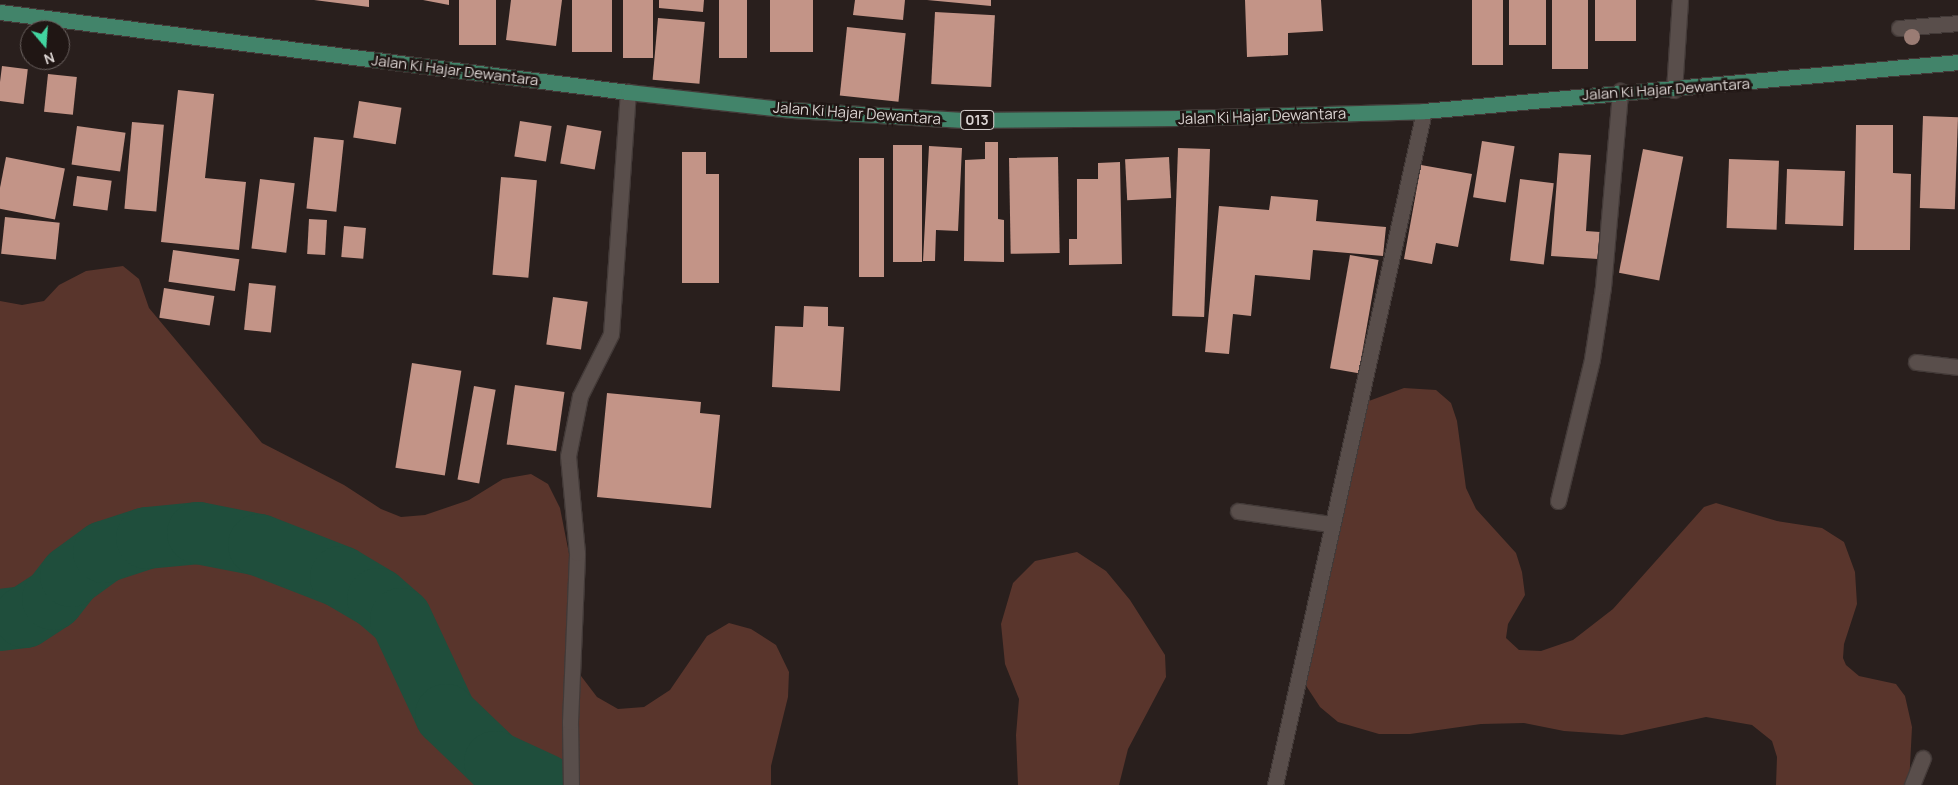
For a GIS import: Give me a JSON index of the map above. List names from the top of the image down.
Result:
{
  "streets": {
    "main road": ["Jalan Ki Hajar Dewantara", "013"]
  },
  "north": "bottom"
}
